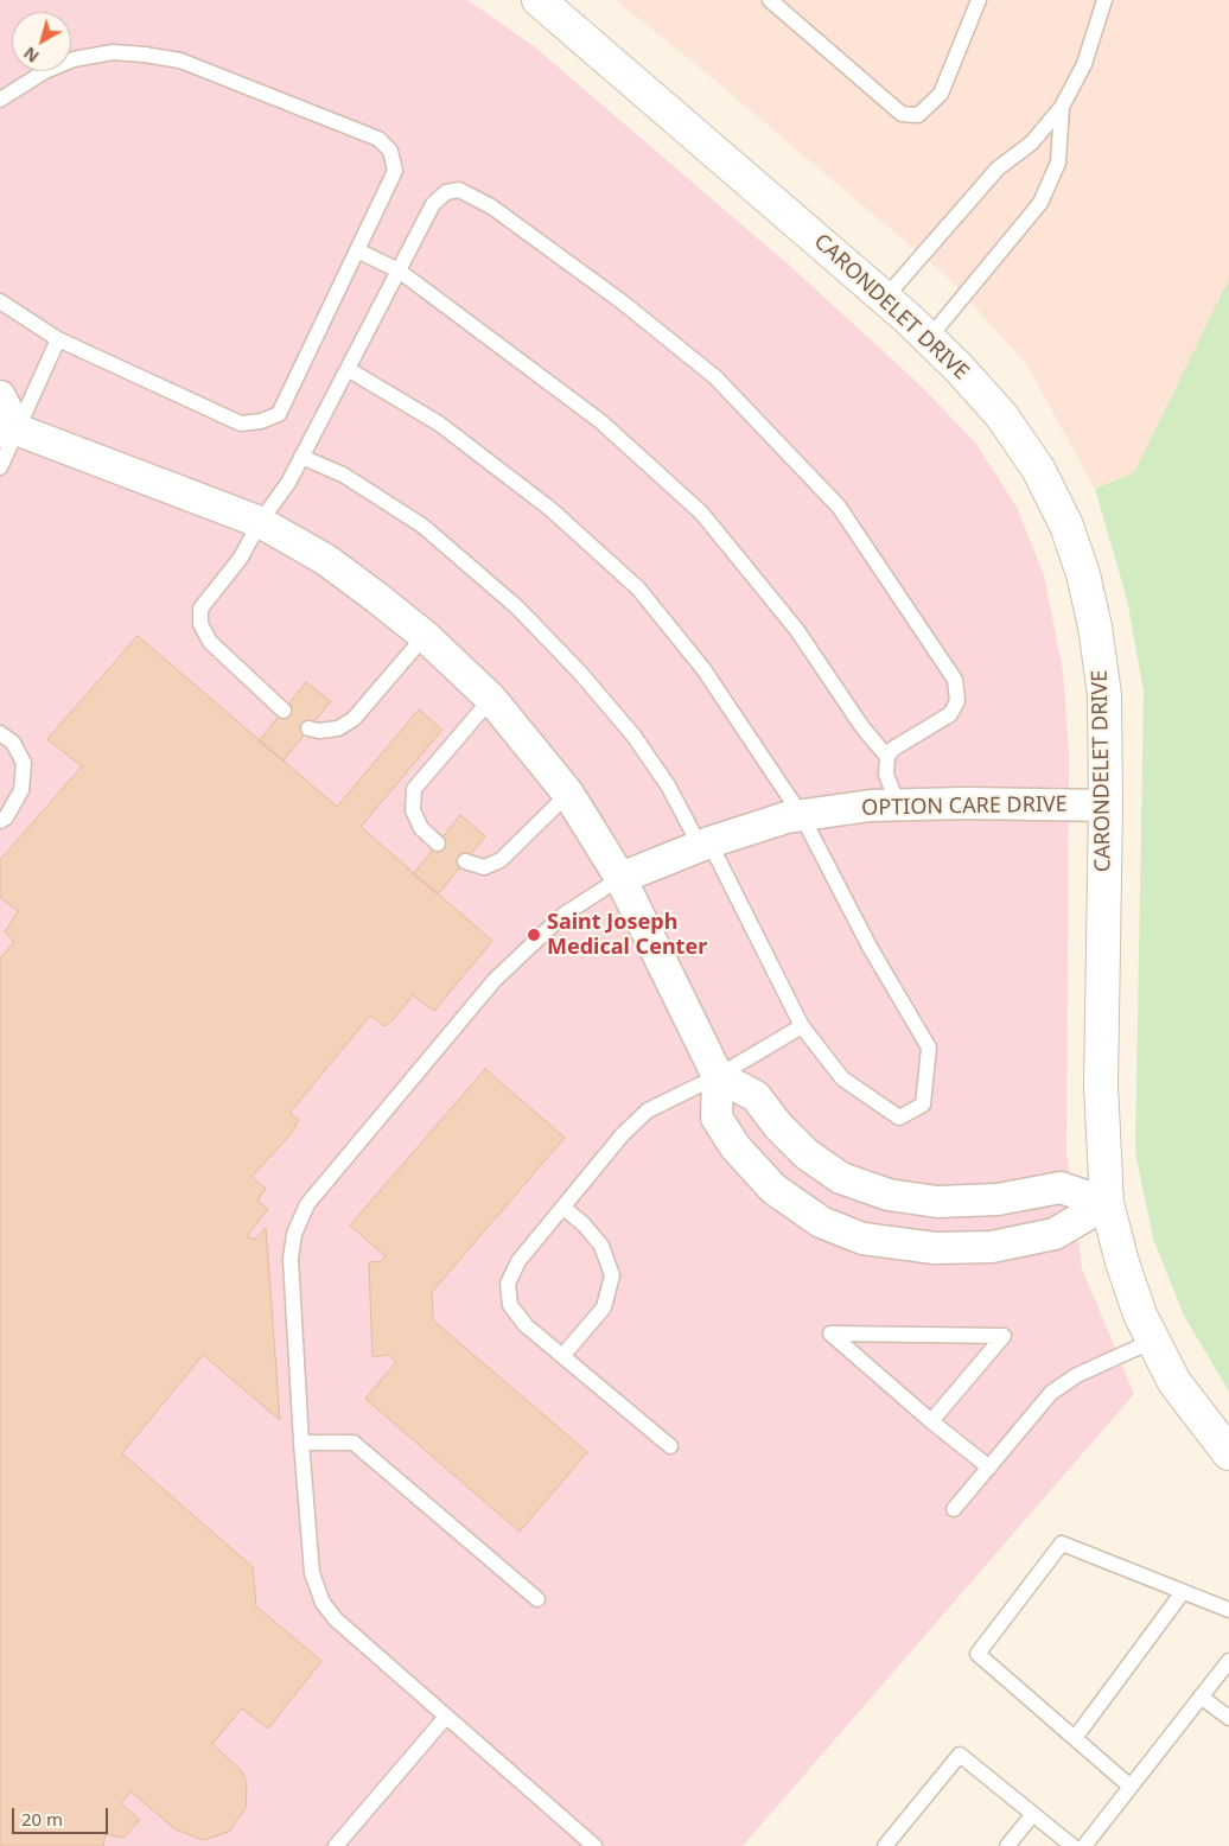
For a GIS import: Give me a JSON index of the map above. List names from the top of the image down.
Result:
{
  "streets": {
    "street": ["CARONDELET DRIVE", "OPTION CARE DRIVE"]
  },
  "crossings": [
    ["CARONDELET DRIVE", "OPTION CARE DRIVE"]
  ],
  "places": ["Saint Joseph Medical Center"],
  "scale_bar": "20 m",
  "north": "bottom left"
}
